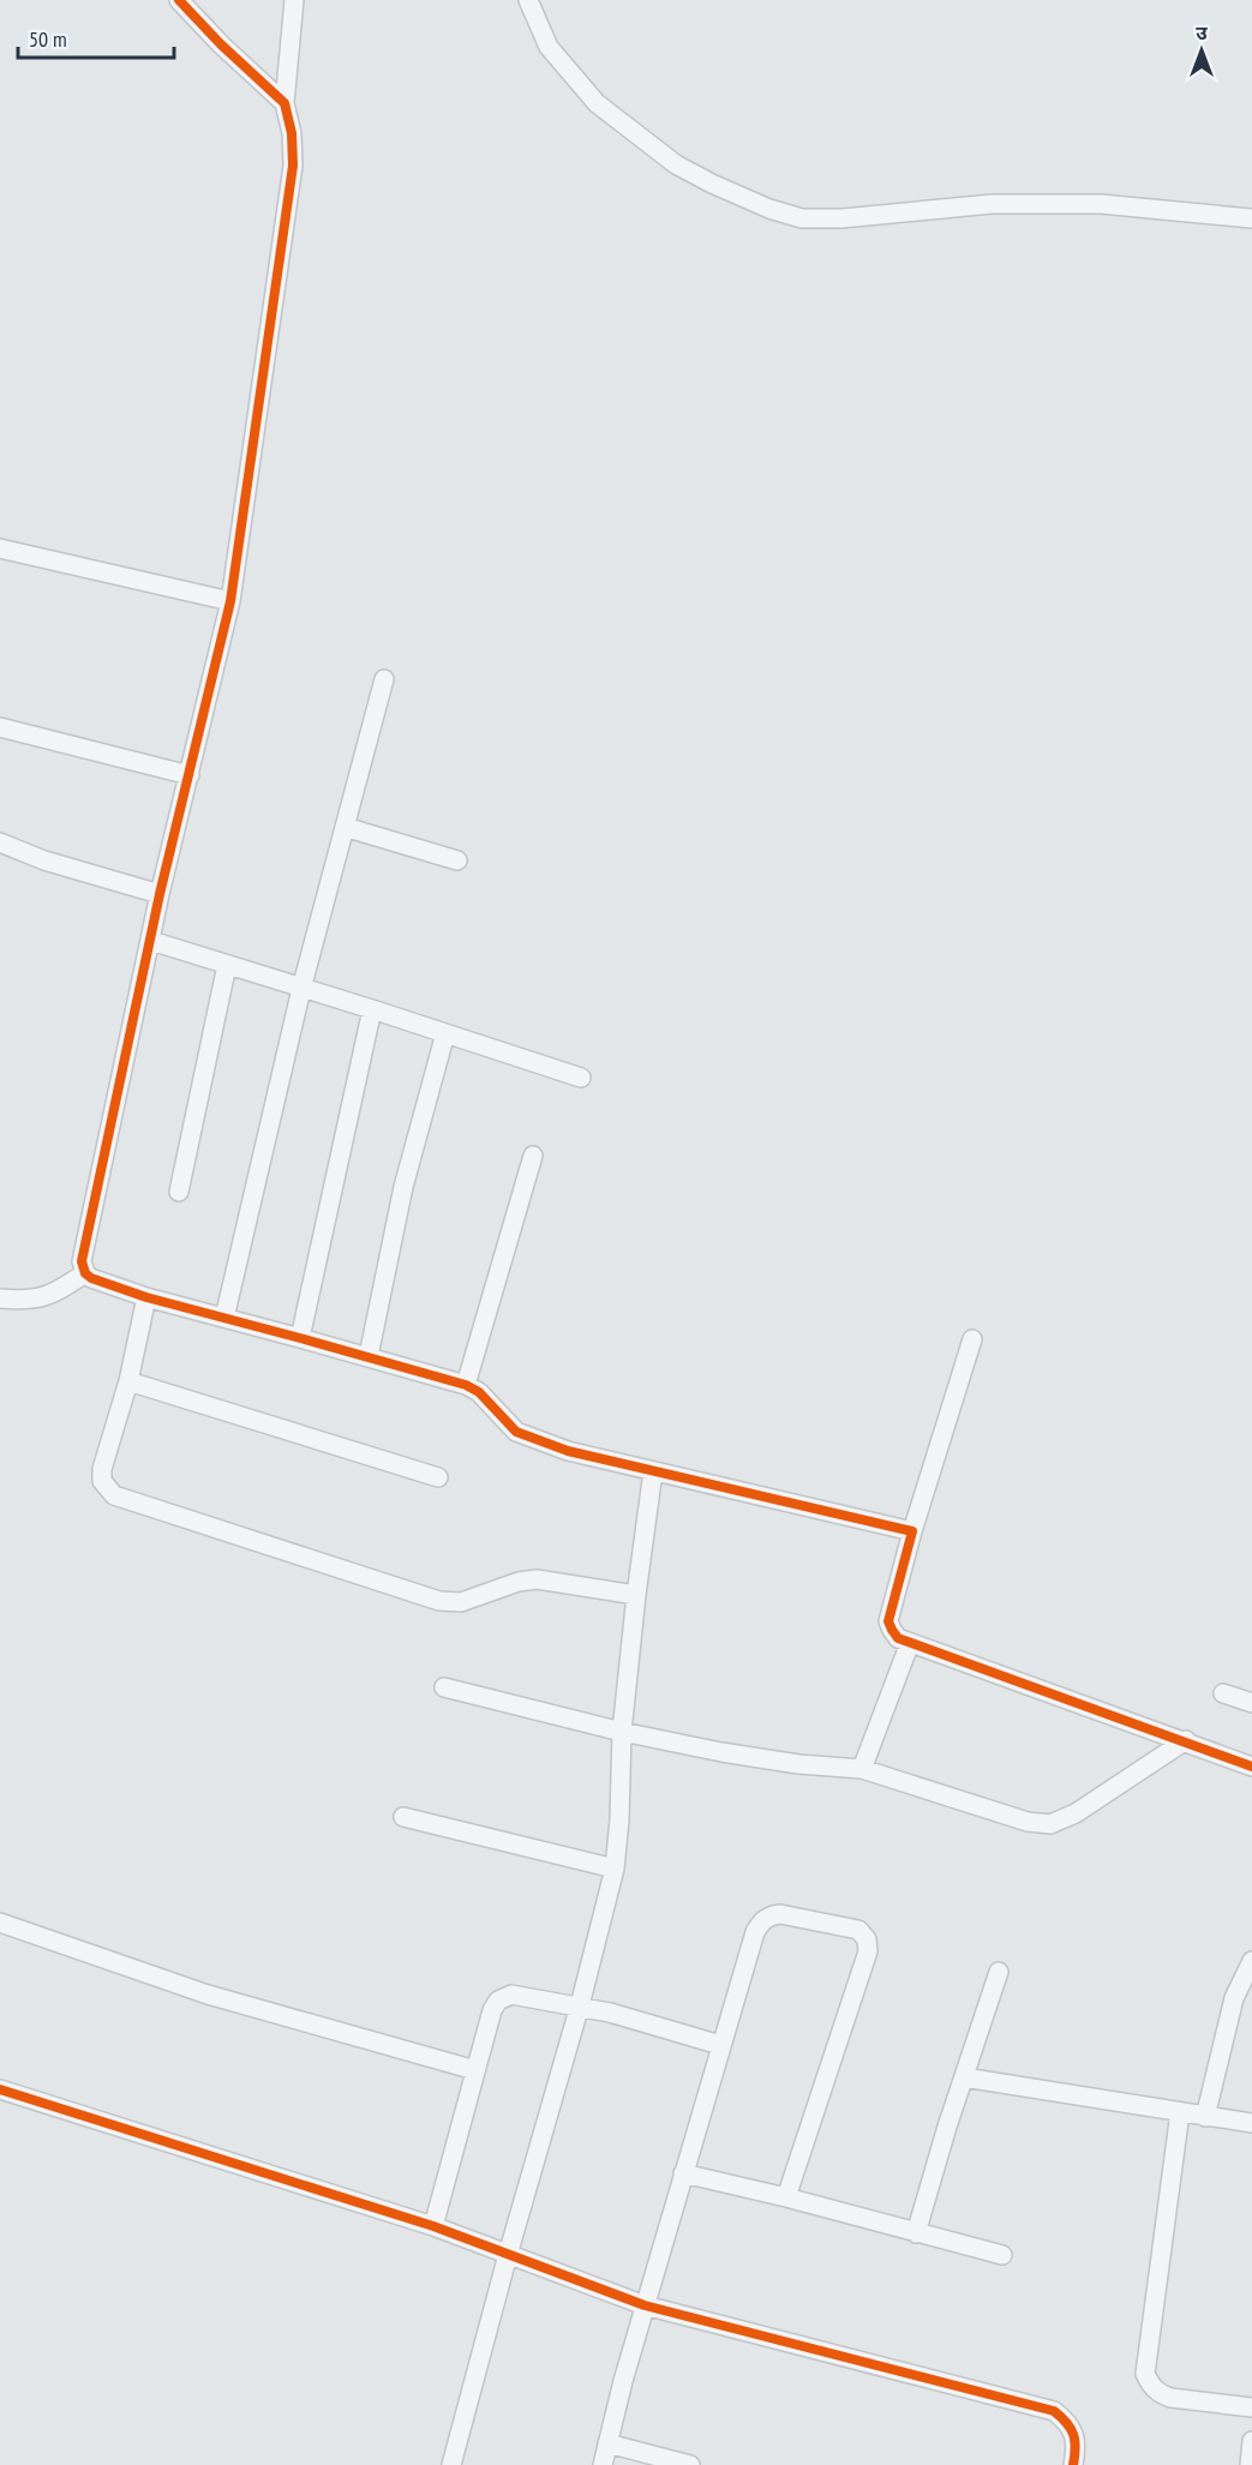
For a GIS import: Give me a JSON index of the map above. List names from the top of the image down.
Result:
{
  "scale_bar": "50 m",
  "north": "top"
}
